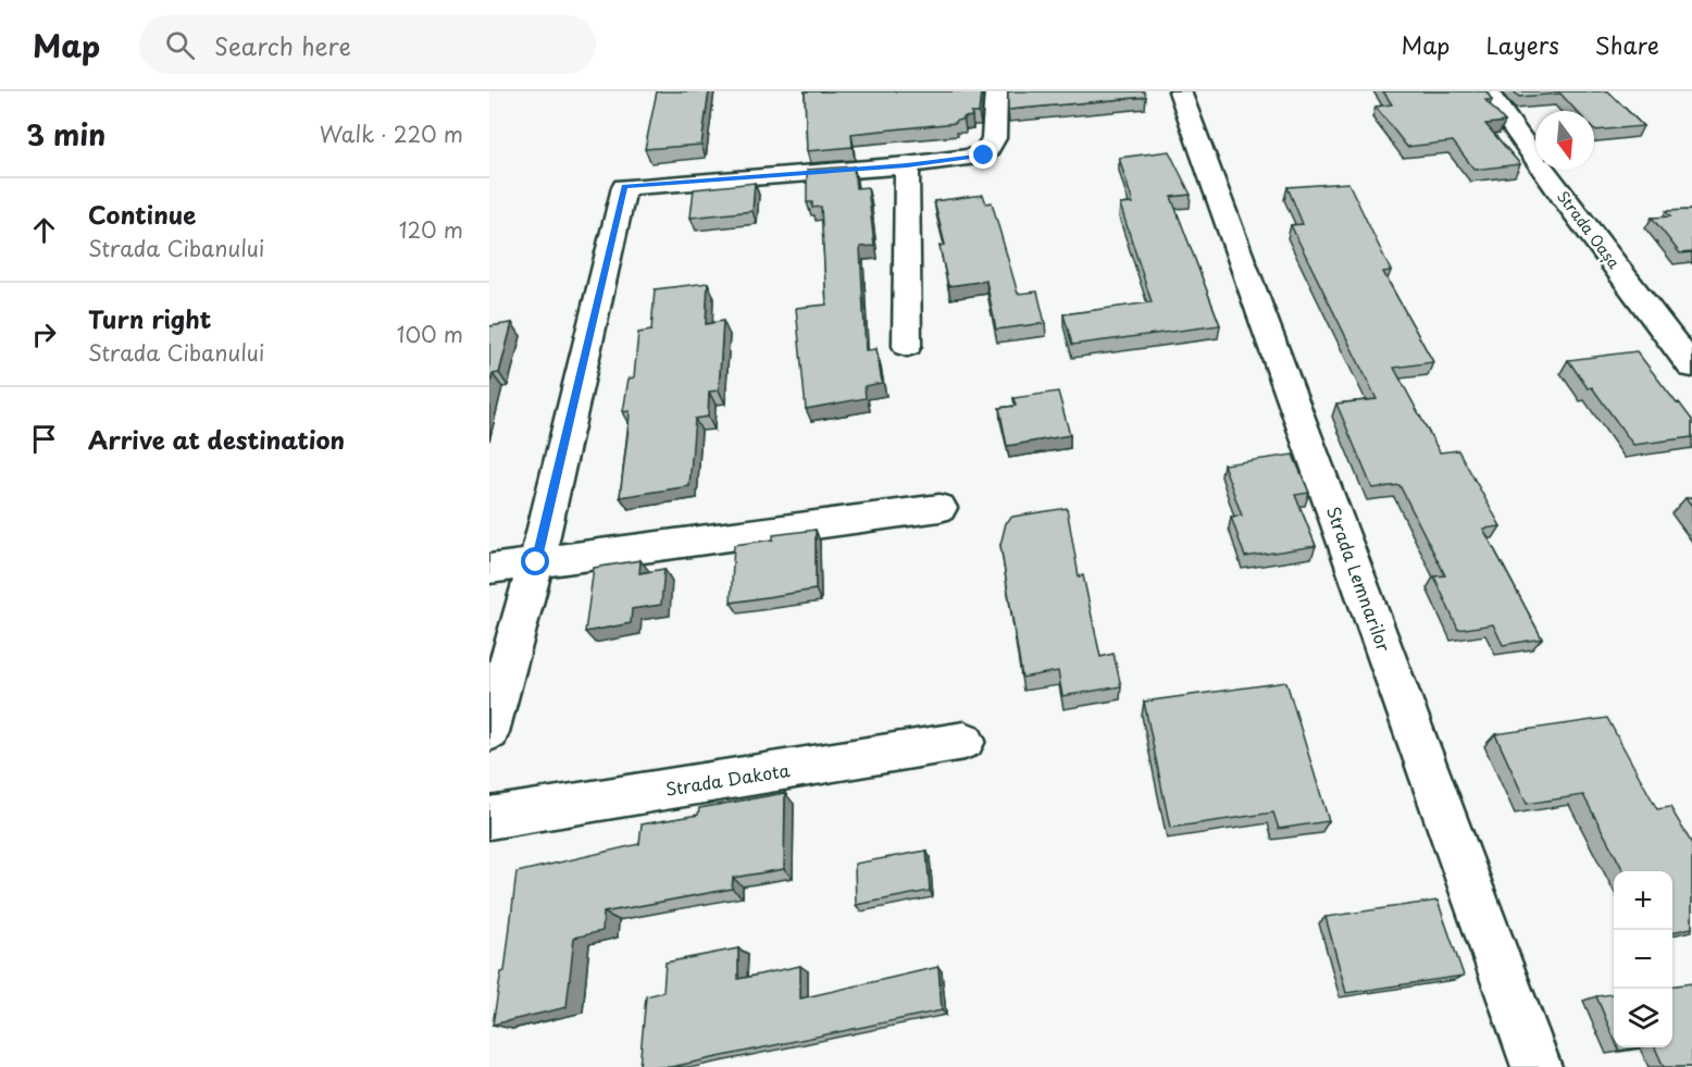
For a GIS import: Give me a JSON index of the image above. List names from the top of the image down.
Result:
{
  "streets": {
    "street": ["Strada Oașa", "Strada Lemnarilor", "Strada Dakota"]
  },
  "north": "bottom",
  "page": {
    "header": "Map",
    "search": "Search here",
    "nav": ["Map", "Layers", "Share"],
    "heading": ["3 min", "Walk · 220 m"],
    "list": [
      ["Continue", "Strada Cibanului", "120 m"],
      ["Turn right", "Strada Cibanului", "100 m"],
      "Arrive at destination"
    ],
    "map_buttons": ["+", "−"]
  }
}
